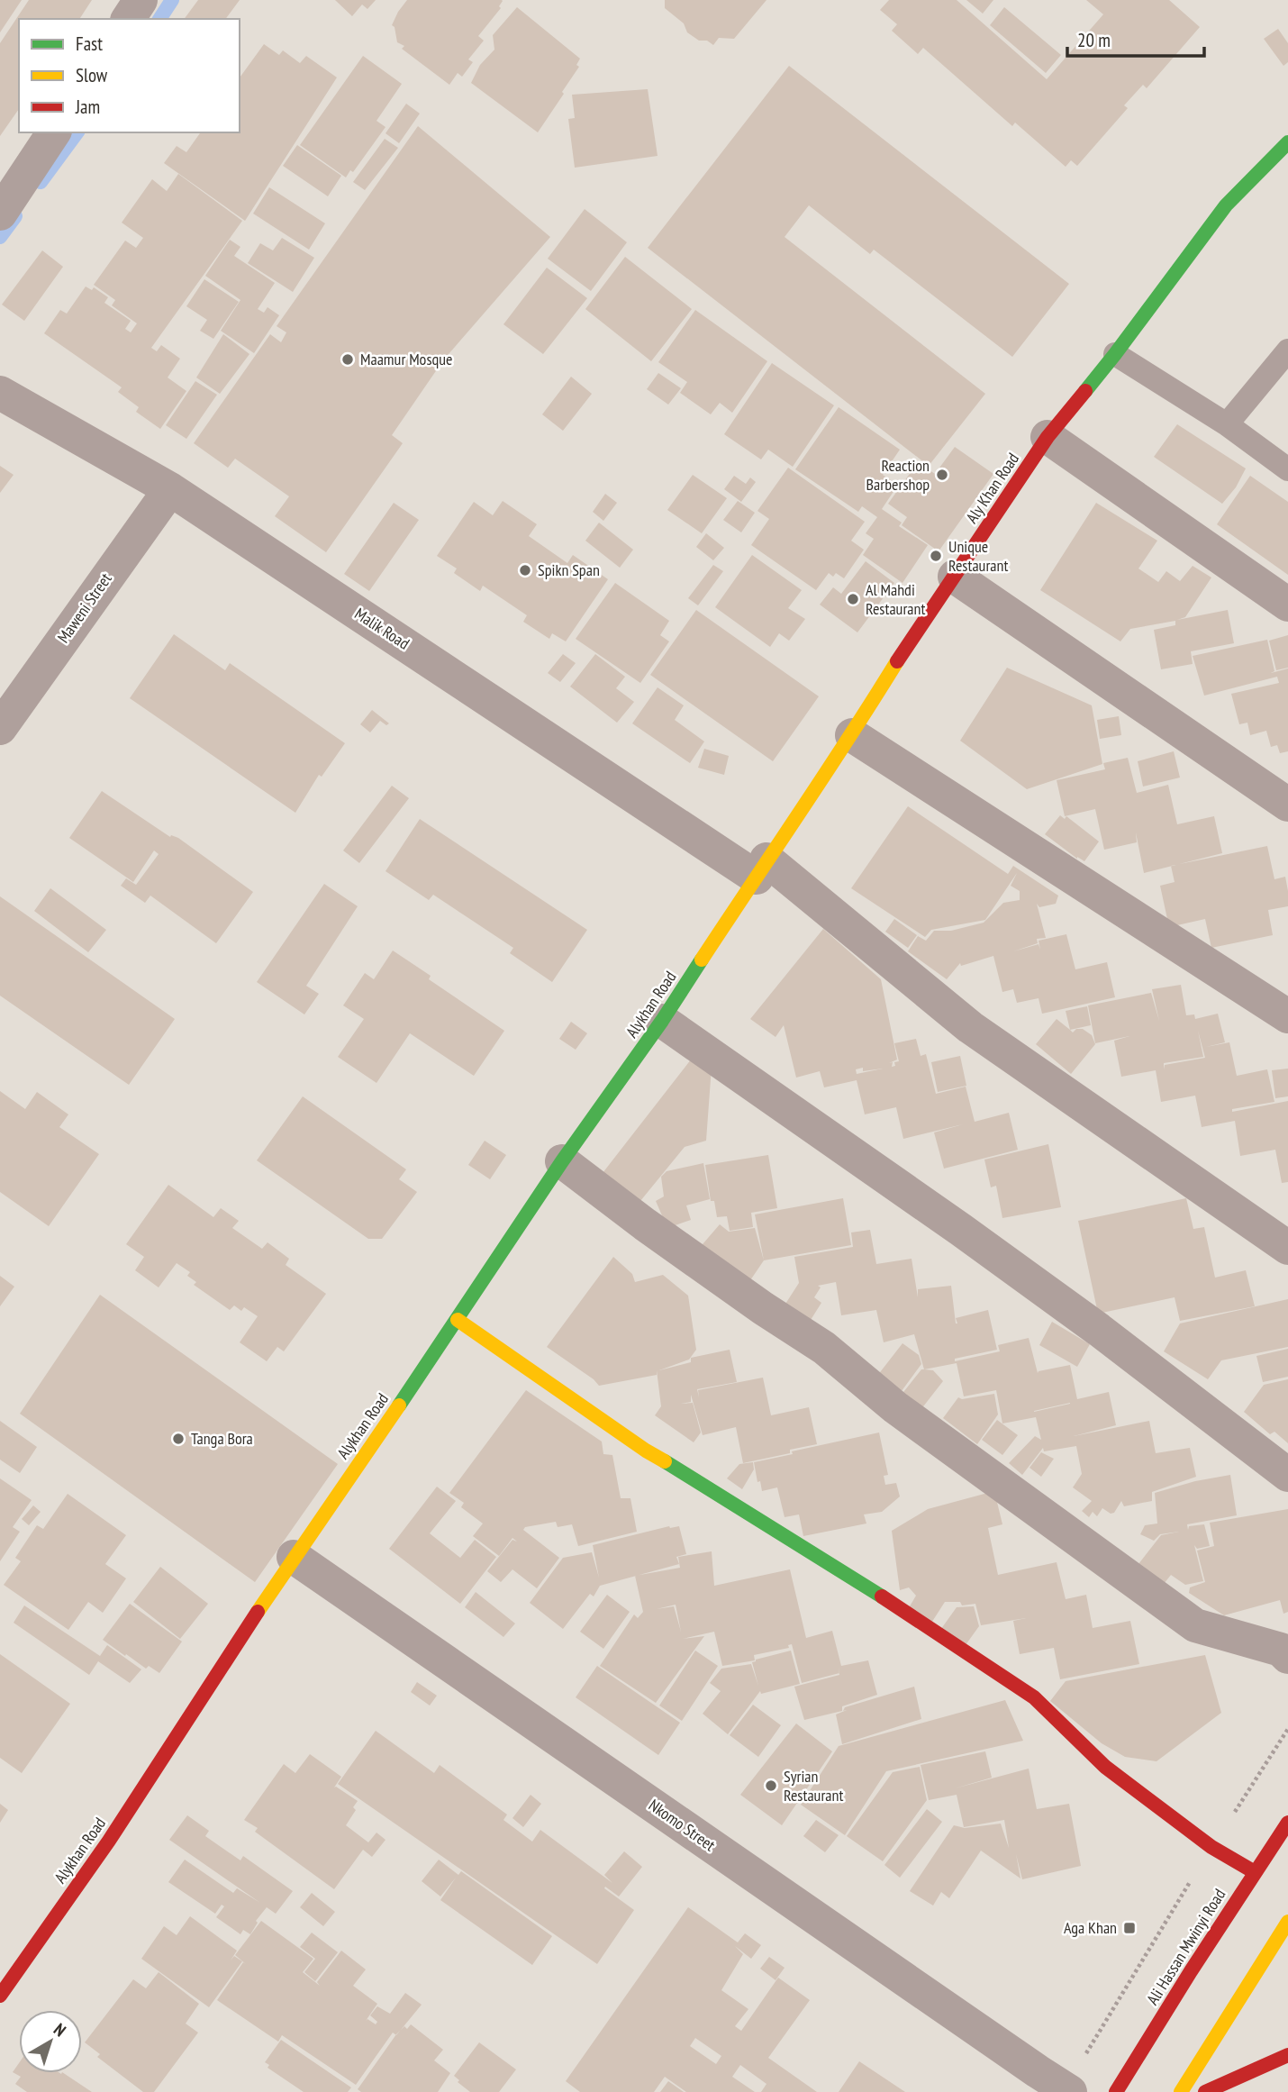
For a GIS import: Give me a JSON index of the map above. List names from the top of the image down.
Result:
{
  "streets": {
    "main road": ["Aly Khan Road", "Alykhan Road", "Ali Hassan Mwinyi Road"],
    "street": ["Maweni Street", "Malik Road", "Nkomo Street"]
  },
  "crossings": [
    ["Aly Khan Road", "Malik Road"],
    ["Aly Khan Road", "Alykhan Road"],
    ["Maweni Street", "Malik Road"],
    ["Malik Road", "Alykhan Road"],
    ["Alykhan Road", "Nkomo Street"]
  ],
  "places": {
    "other": [
      "Maamur Mosque",
      "Reaction Barbershop",
      "Unique Restaurant",
      "Spikn Span",
      "Al Mahdi Restaurant",
      "Tanga Bora",
      "Syrian Restaurant"
    ],
    "transit": ["Aga Khan"]
  },
  "legend": ["Fast", "Slow", "Jam"],
  "scale_bar": "20 m",
  "north": "top right"
}
